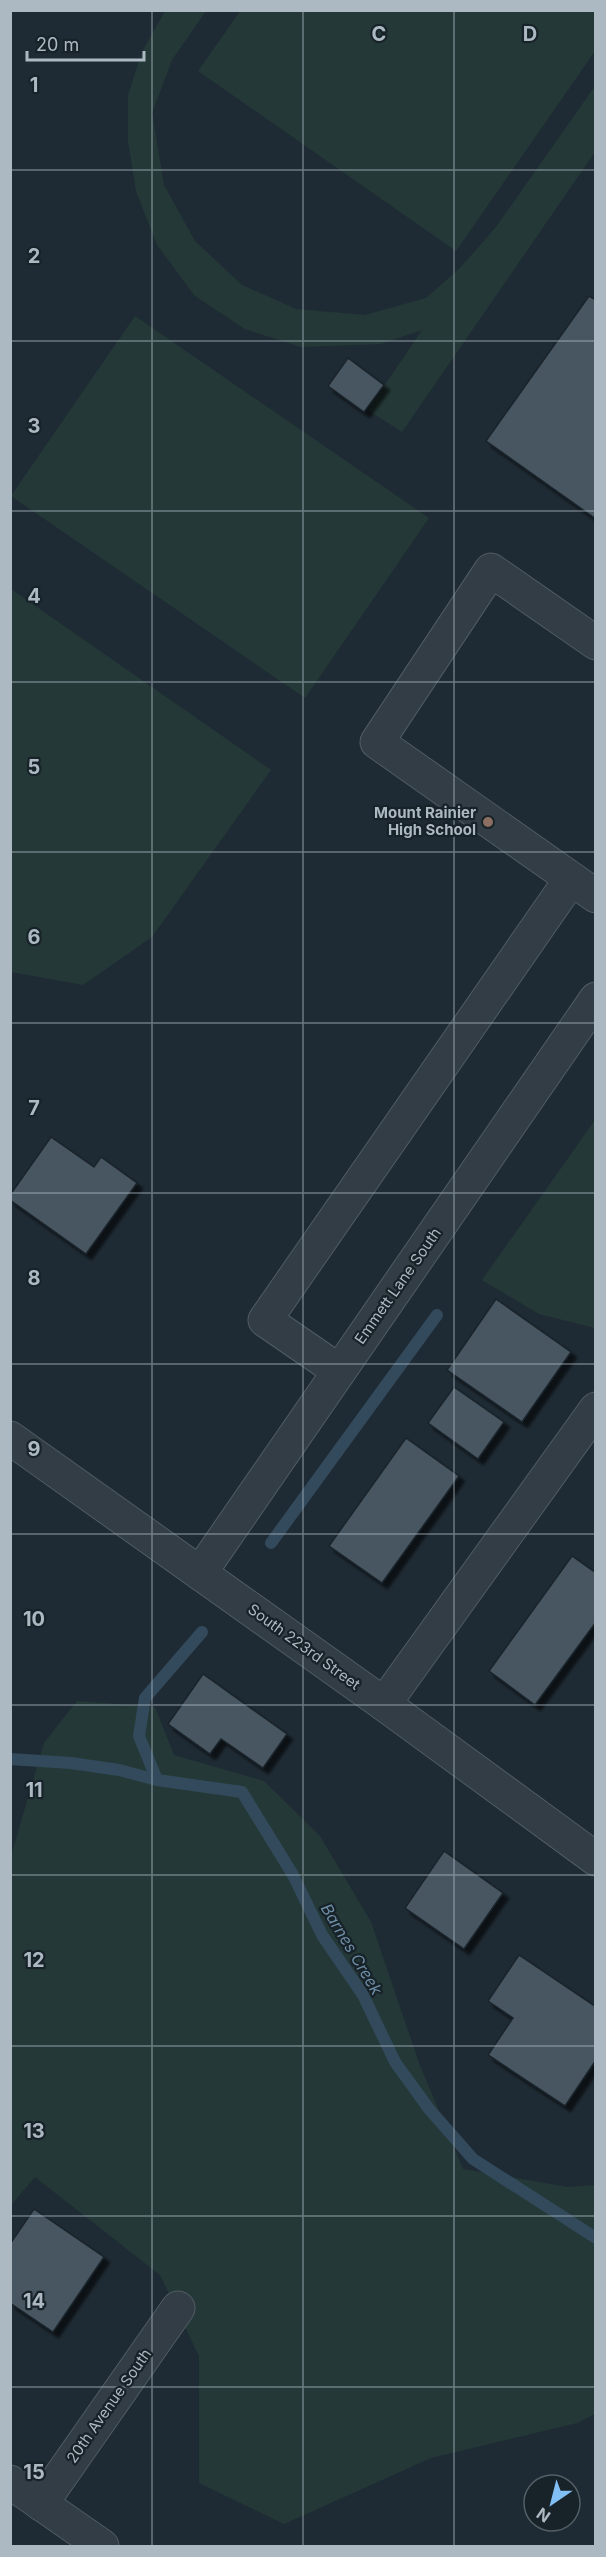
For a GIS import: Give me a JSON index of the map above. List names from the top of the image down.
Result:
{
  "streets": {
    "street": ["Emmett Lane South", "South 223rd Street", "20th Avenue South"]
  },
  "crossings": [
    ["Emmett Lane South", "South 223rd Street"]
  ],
  "water": ["Barnes Creek"],
  "places": ["Mount Rainier High School"],
  "scale_bar": "20 m",
  "north": "bottom left",
  "grid": {
    "columns": ["C", "D"],
    "rows": [
      "1",
      "2",
      "3",
      "4",
      "5",
      "6",
      "7",
      "8",
      "9",
      "10",
      "11",
      "12",
      "13",
      "14",
      "15"
    ]
  }
}
